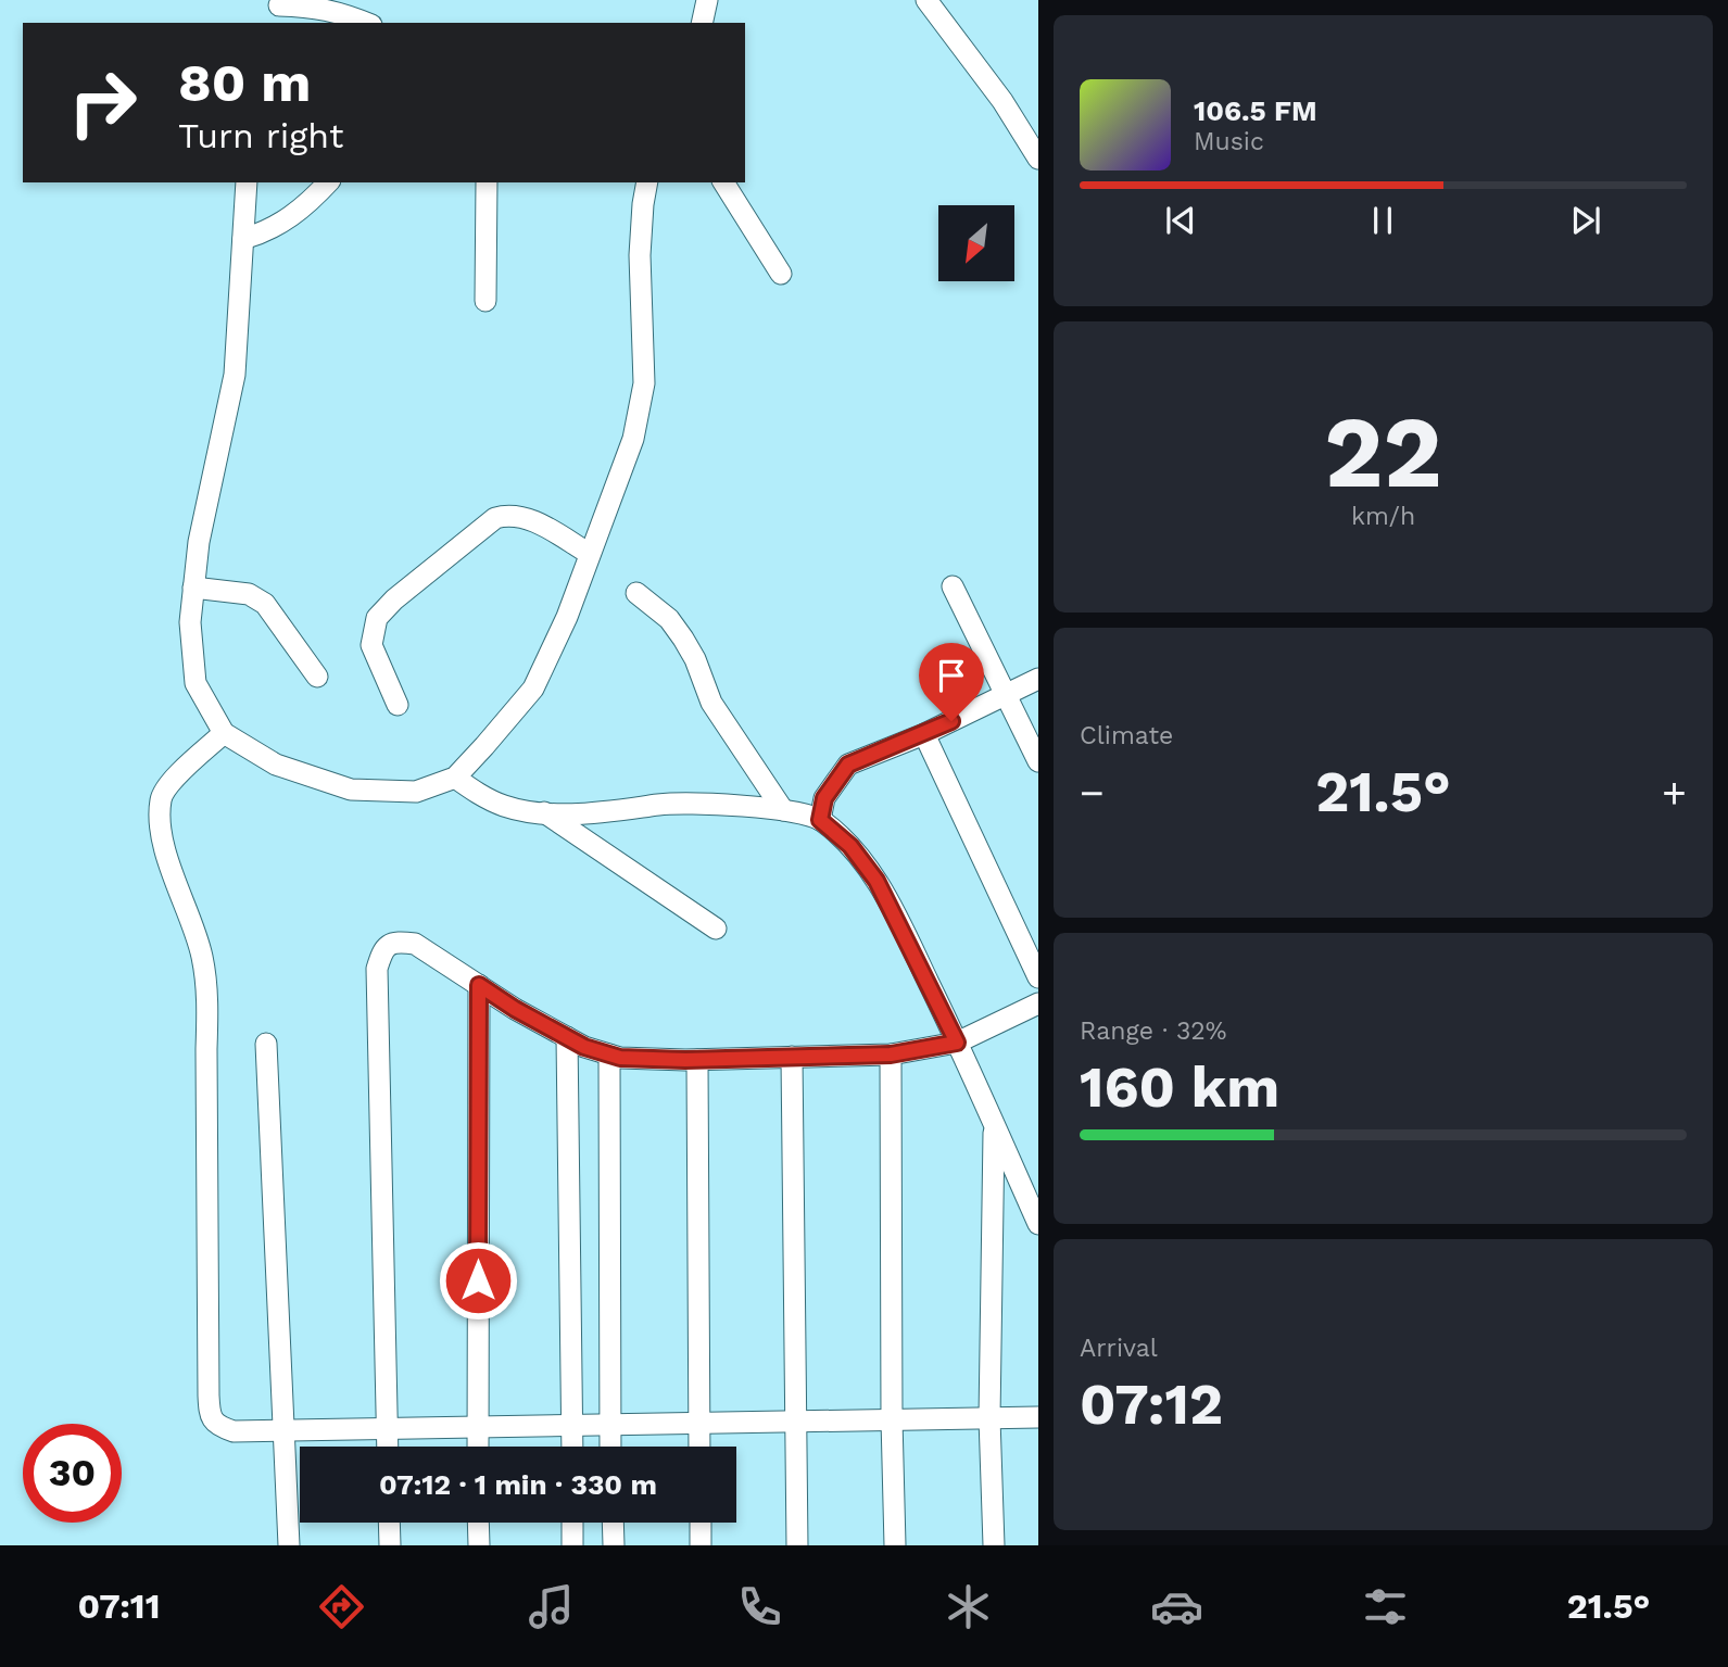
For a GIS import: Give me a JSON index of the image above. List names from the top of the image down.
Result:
{
  "north": "bottom left",
  "page": {
    "turn": ["80 m", "Turn right"],
    "song": ["106.5 FM", "Music"],
    "tile": [
      ["22", "km/h"],
      "Climate",
      ["Range · 32%", "160 km"],
      ["Arrival", "07:12"]
    ],
    "heat": ["−", "21.5°", "+"],
    "limit": "30",
    "trip": "07:12 · 1 min · 330 m",
    "tabs": ["07:11", "21.5°"]
  }
}
